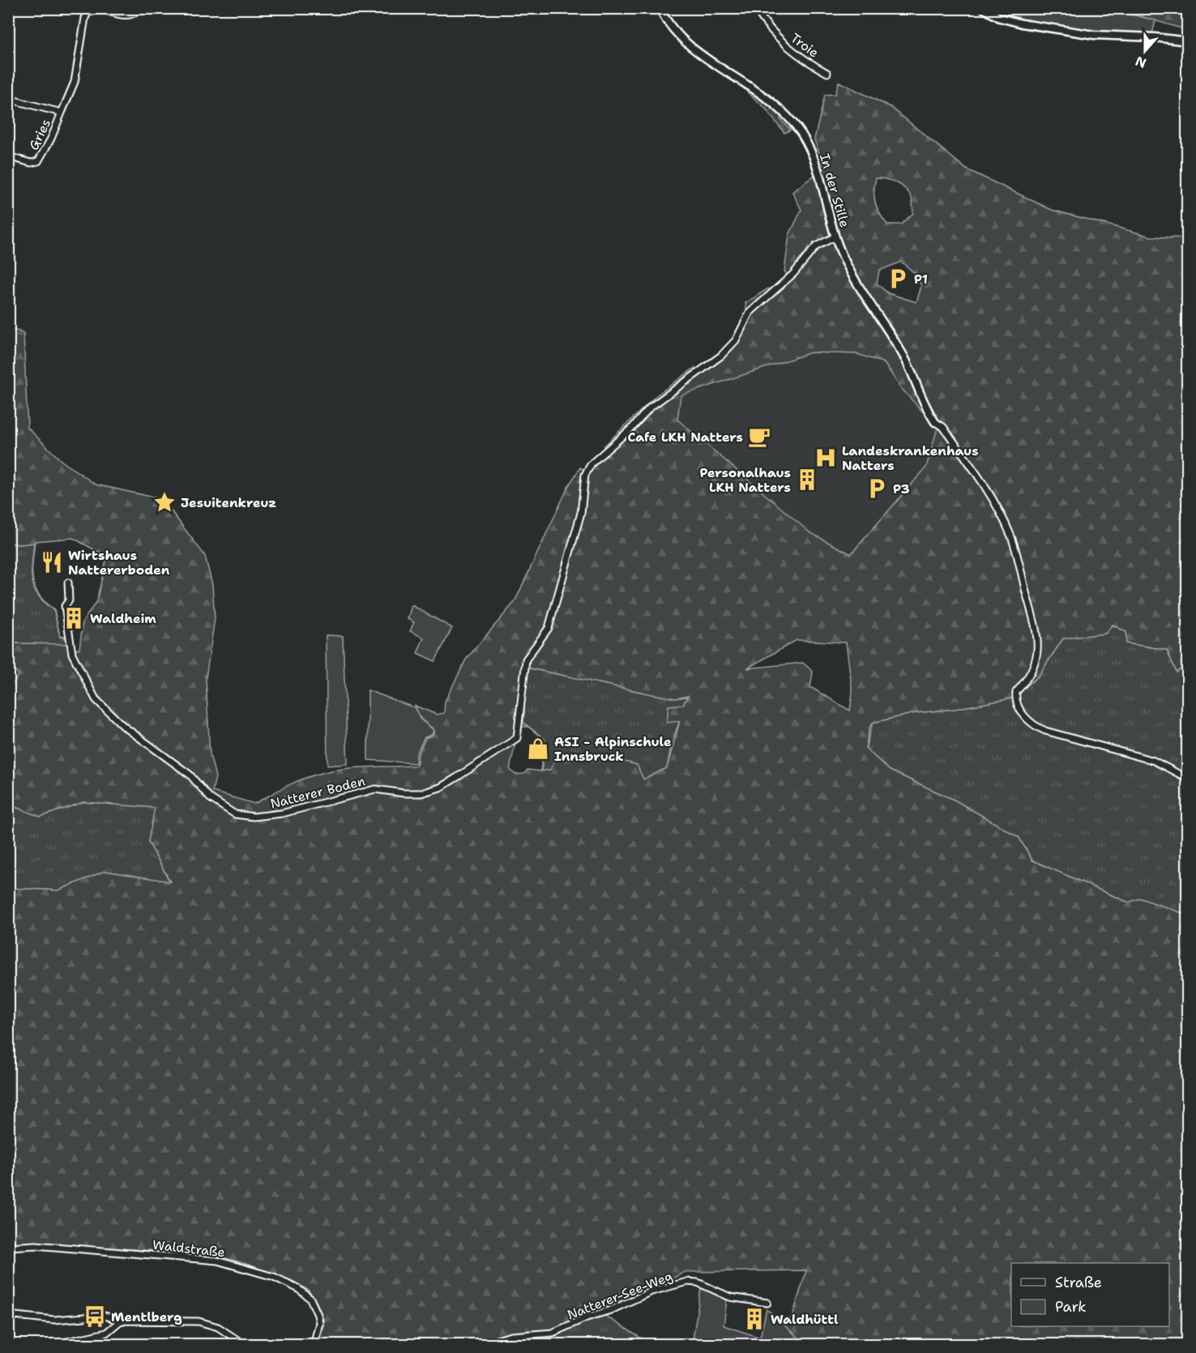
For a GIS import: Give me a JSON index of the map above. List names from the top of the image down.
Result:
{
  "streets": {
    "street": [
      "Troie",
      "Gries",
      "In der Stille",
      "Natterer Boden",
      "Waldstraße",
      "Natterer-See-Weg"
    ]
  },
  "crossings": [
    ["In der Stille", "Natterer Boden"]
  ],
  "places": {
    "parking": ["P1", "P3"],
    "cafe": ["Cafe LKH Natters"],
    "hospital": ["Landeskrankenhaus Natters"],
    "building": ["Personalhaus LKH Natters", "Waldheim", "Waldhüttl"],
    "place": ["Jesuitenkreuz"],
    "restaurant": ["Wirtshaus Nattererboden"],
    "shop": ["ASI - Alpinschule Innsbruck"],
    "bus stop": ["Mentlberg"]
  },
  "legend": ["Straße", "Park"],
  "north": "bottom"
}
